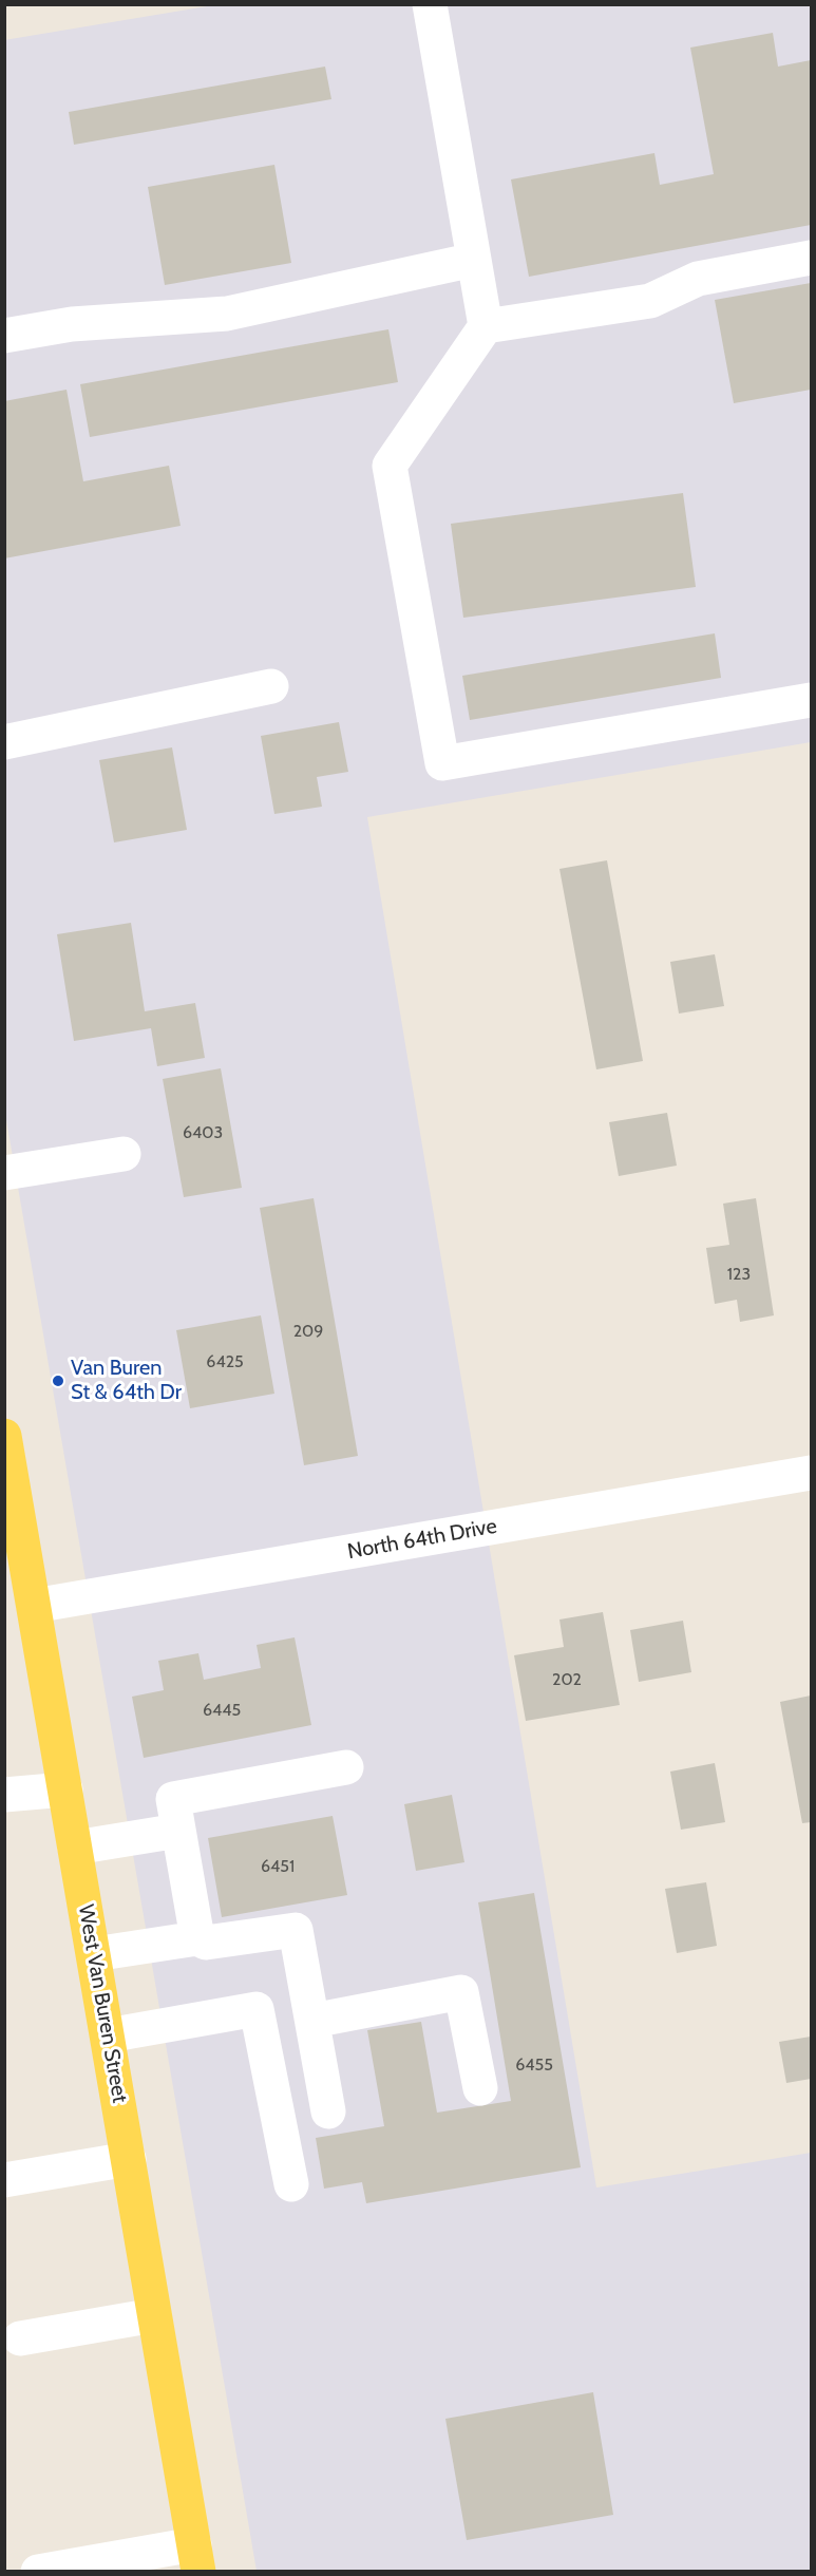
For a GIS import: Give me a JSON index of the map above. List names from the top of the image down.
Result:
{
  "streets": {
    "main road": ["West Van Buren Street"],
    "street": ["North 64th Drive"]
  },
  "crossings": [
    ["North 64th Drive", "West Van Buren Street"]
  ],
  "places": ["Van Buren St & 64th Dr"],
  "house_numbers": [
    "6403",
    "123",
    "209",
    "6425",
    "202",
    "6445",
    "6451",
    "6455"
  ]
}
